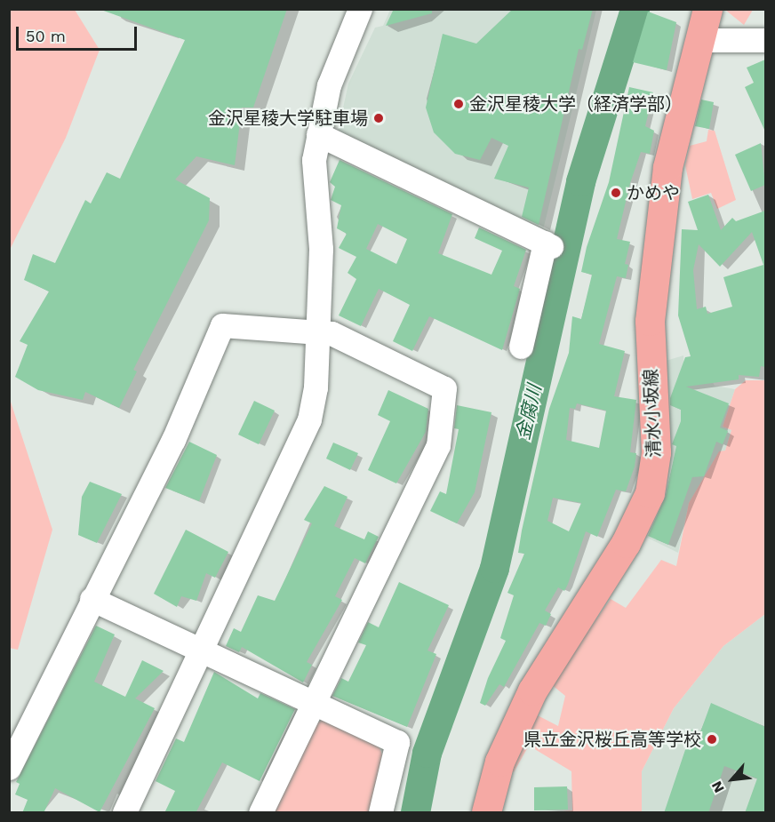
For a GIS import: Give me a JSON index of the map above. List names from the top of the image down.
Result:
{
  "streets": {
    "main road": ["清水小坂線"]
  },
  "water": ["金腐川"],
  "places": [
    "金沢星稜大学（経済学部）",
    "金沢星稜大学駐車場",
    "かめや",
    "県立金沢桜丘高等学校"
  ],
  "scale_bar": "50 m",
  "north": "bottom left"
}
